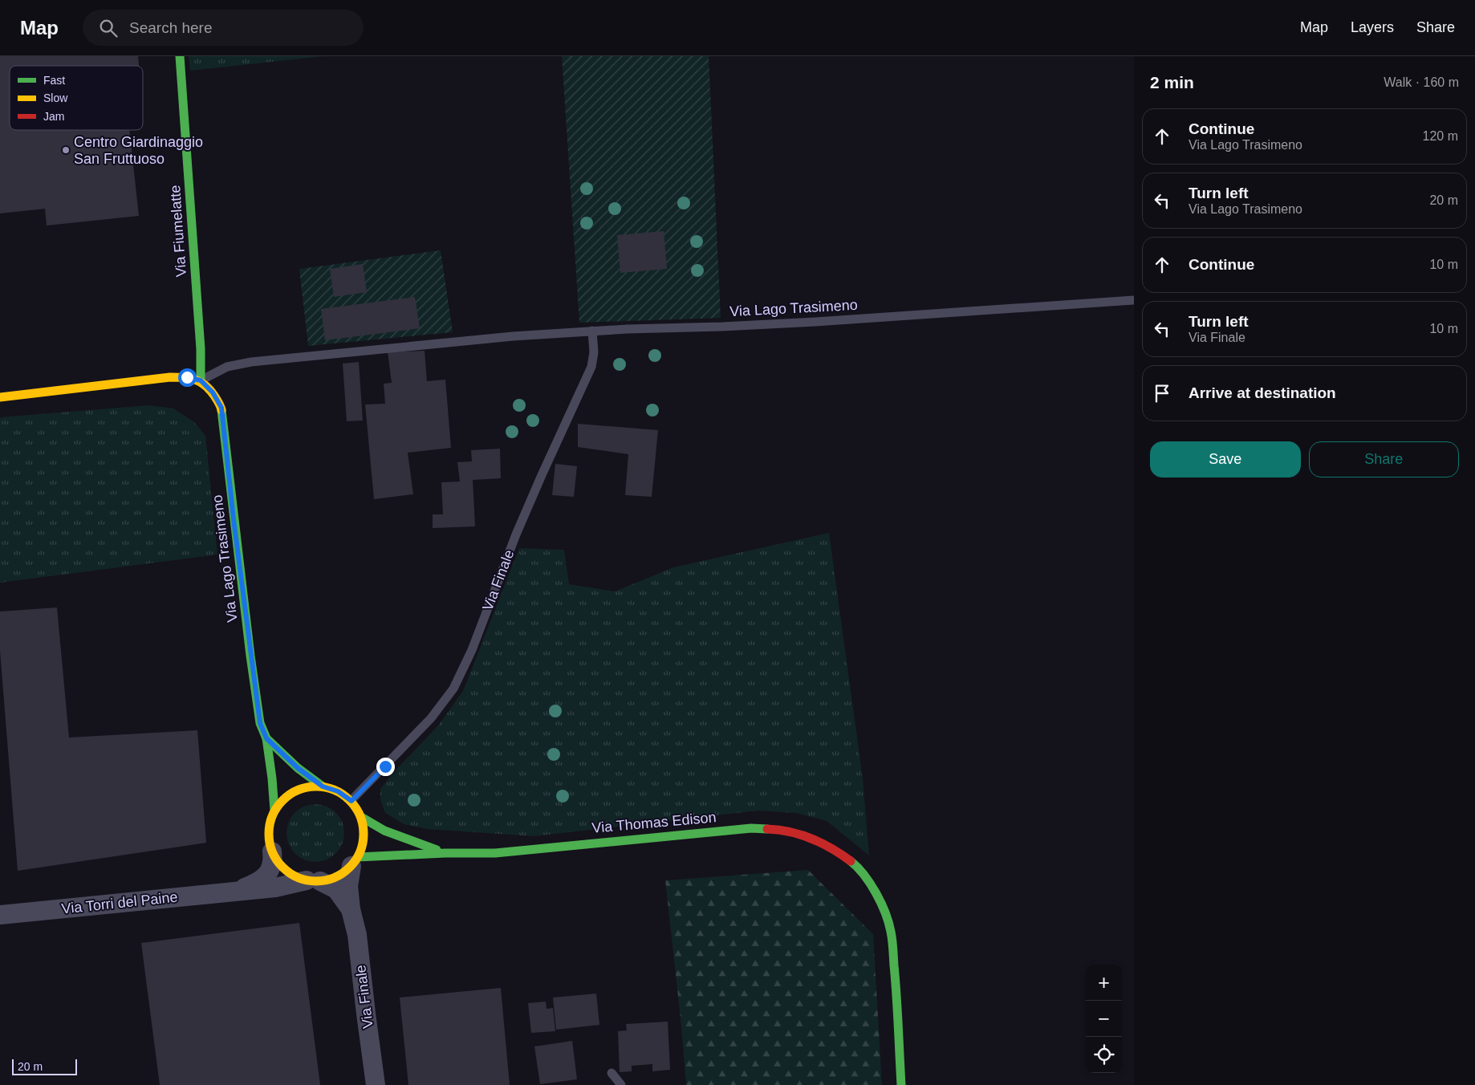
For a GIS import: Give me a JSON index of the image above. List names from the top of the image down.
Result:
{
  "streets": {
    "street": [
      "Via Fiumelatte",
      "Via Lago Trasimeno",
      "Via Finale",
      "Via Thomas Edison",
      "Via Torri del Paine"
    ]
  },
  "crossings": [
    ["Via Fiumelatte", "Via Lago Trasimeno"],
    ["Via Lago Trasimeno", "Via Finale"],
    ["Via Lago Trasimeno", "Via Thomas Edison"],
    ["Via Lago Trasimeno", "Via Torri del Paine"],
    ["Via Finale", "Via Thomas Edison"],
    ["Via Finale", "Via Torri del Paine"],
    ["Via Thomas Edison", "Via Torri del Paine"]
  ],
  "places": ["Centro Giardinaggio San Fruttuoso"],
  "legend": ["Fast", "Slow", "Jam"],
  "scale_bar": "20 m",
  "page": {
    "header": "Map",
    "search": "Search here",
    "nav": ["Map", "Layers", "Share"],
    "heading": ["2 min", "Walk · 160 m"],
    "list": [
      ["Continue", "Via Lago Trasimeno", "120 m"],
      ["Turn left", "Via Lago Trasimeno", "20 m"],
      ["Continue", "10 m"],
      ["Turn left", "Via Finale", "10 m"],
      "Arrive at destination"
    ],
    "buttons": ["Save", "Share"],
    "map_buttons": ["+", "−"],
    "scale": "20 m"
  }
}
